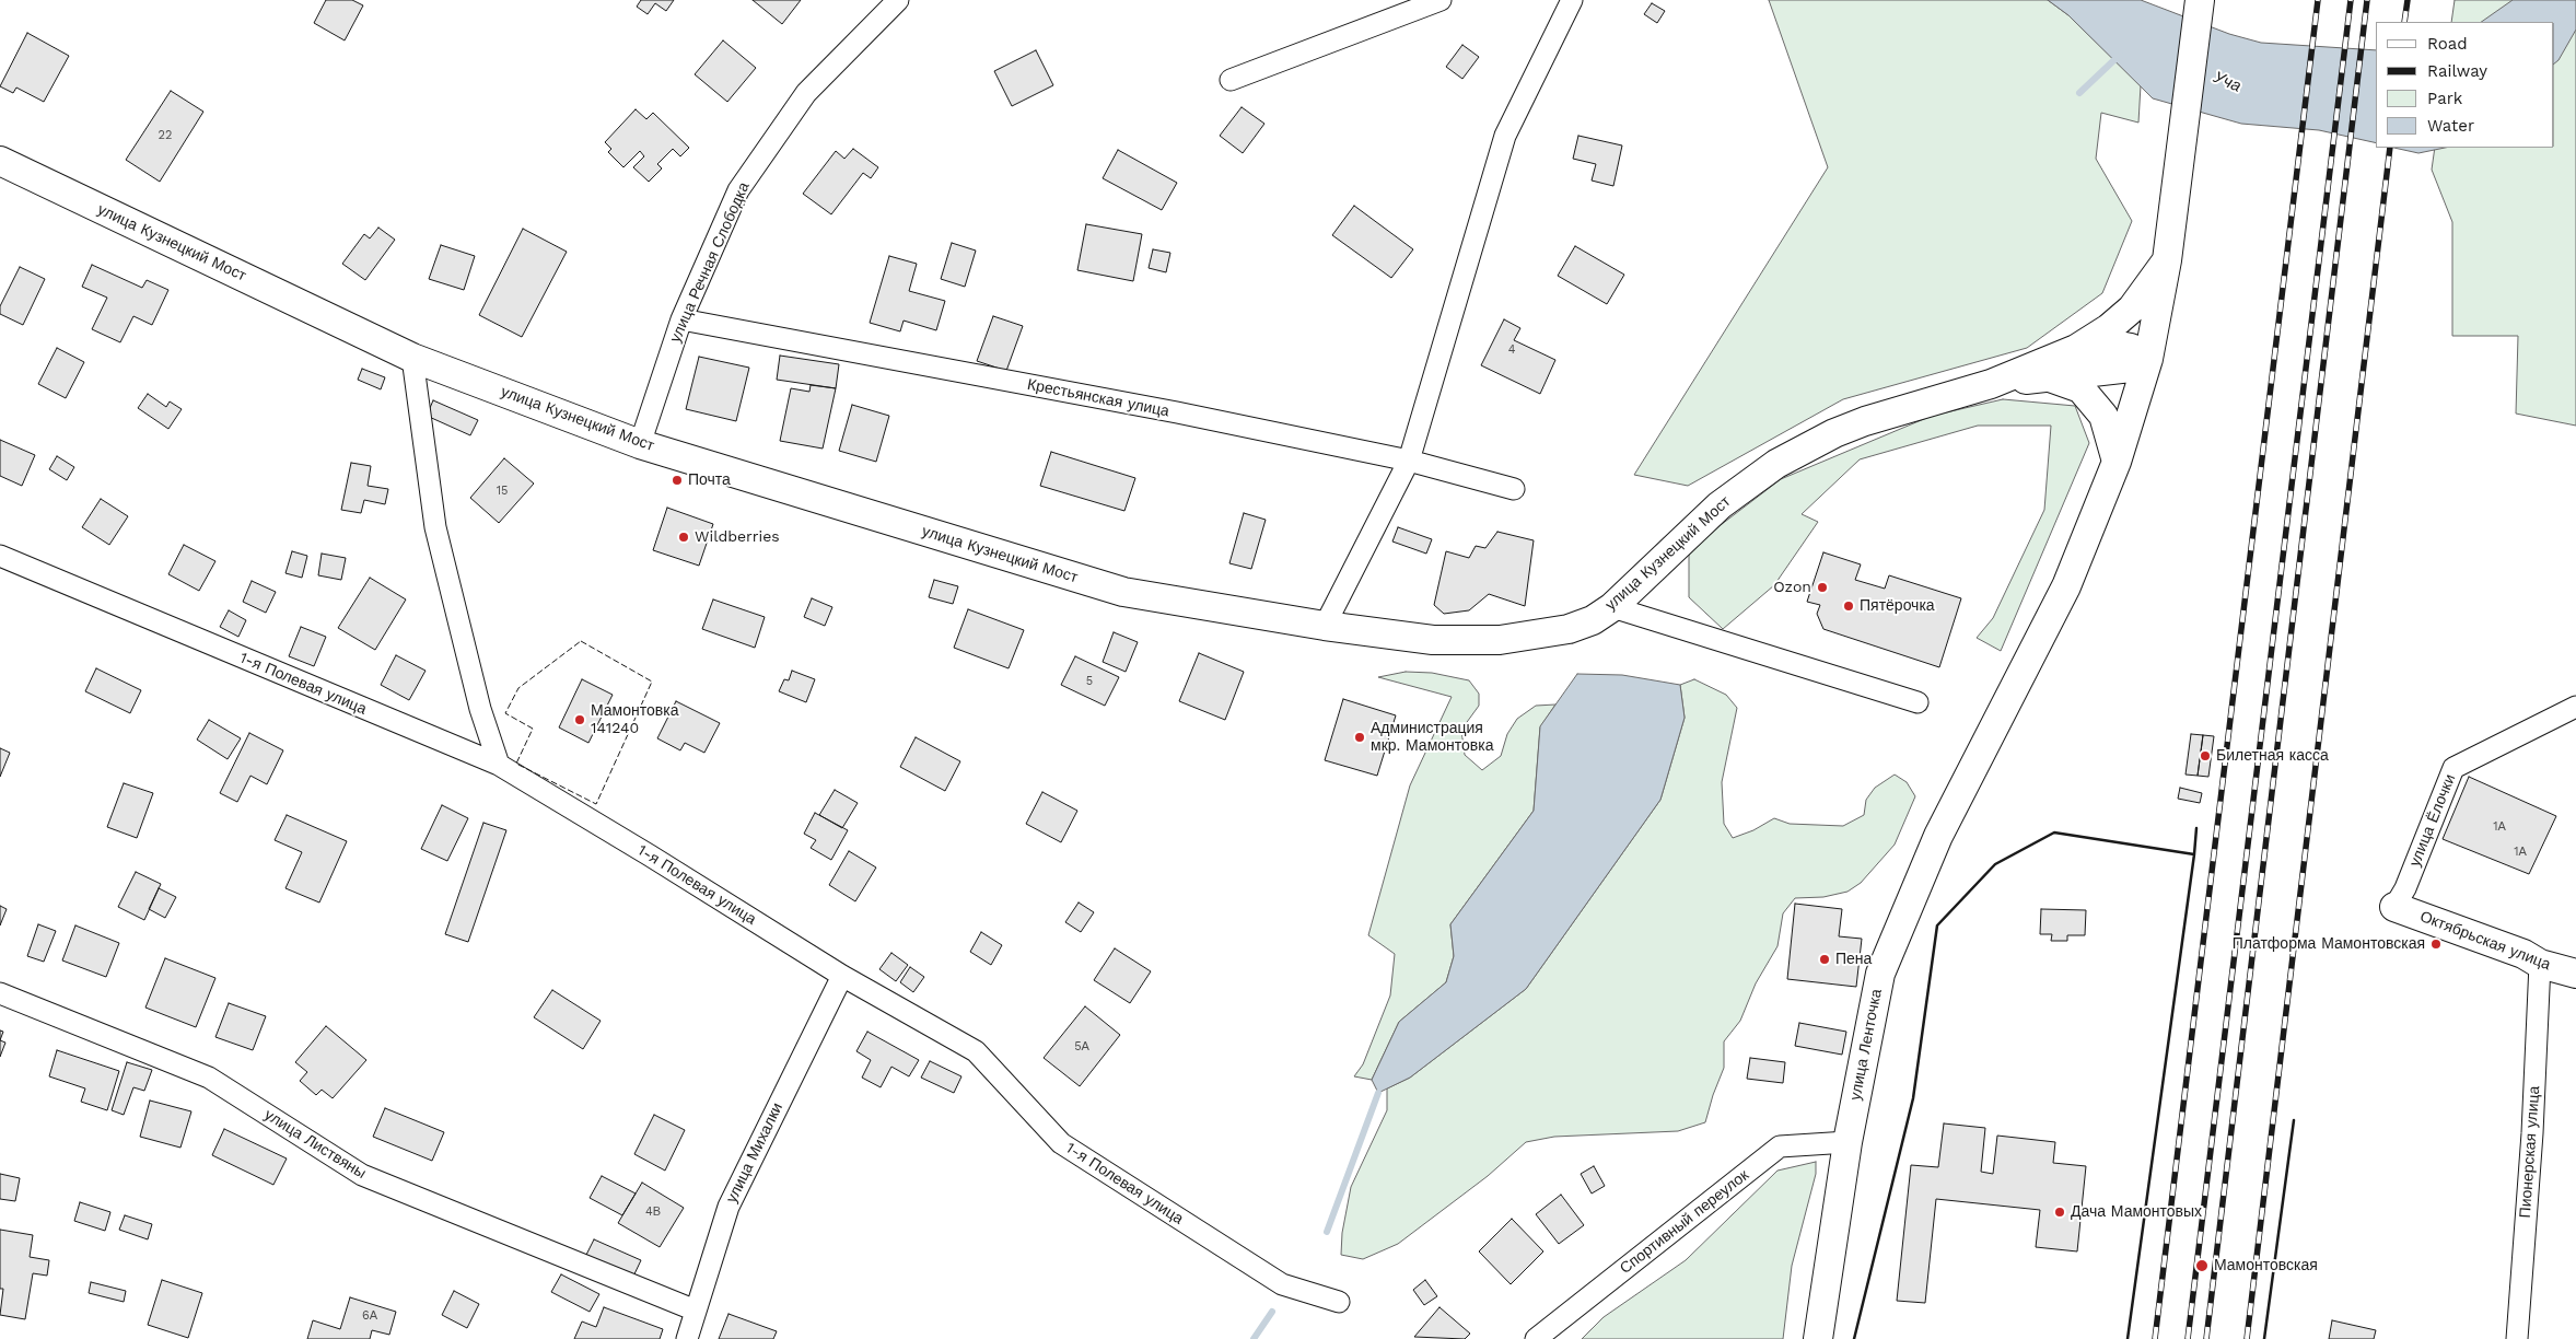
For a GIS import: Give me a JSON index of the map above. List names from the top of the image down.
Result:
{
  "streets": {
    "street": [
      "улица Кузнецкий Мост",
      "улица Речная Слободка",
      "Крестьянская улица",
      "1-я Полевая улица",
      "улица Ёлочки",
      "Октябрьская улица",
      "улица Ленточка",
      "улица Листвяны",
      "Пионерская улица",
      "улица Михалки",
      "Спортивный переулок"
    ]
  },
  "crossings": [
    ["улица Кузнецкий Мост", "улица Речная Слободка"],
    ["улица Речная Слободка", "Крестьянская улица"],
    ["1-я Полевая улица", "улица Михалки"],
    ["улица Ёлочки", "Октябрьская улица"],
    ["Октябрьская улица", "Пионерская улица"],
    ["улица Ленточка", "Спортивный переулок"],
    ["улица Листвяны", "улица Михалки"]
  ],
  "water": ["Уча"],
  "places": [
    "Почта",
    "Wildberries",
    "Ozon",
    "Пятёрочка",
    "Мамонтовка 141240",
    "Администрация мкр. Мамонтовка",
    "Билетная касса",
    "Платформа Мамонтовская",
    "Пена",
    "Дача Мамонтовых",
    "Мамонтовская"
  ],
  "house_numbers": [
    "22",
    "4",
    "15",
    "5",
    "1А",
    "1А",
    "5А",
    "4В",
    "6А"
  ],
  "legend": [
    "Road",
    "Railway",
    "Park",
    "Water"
  ]
}
